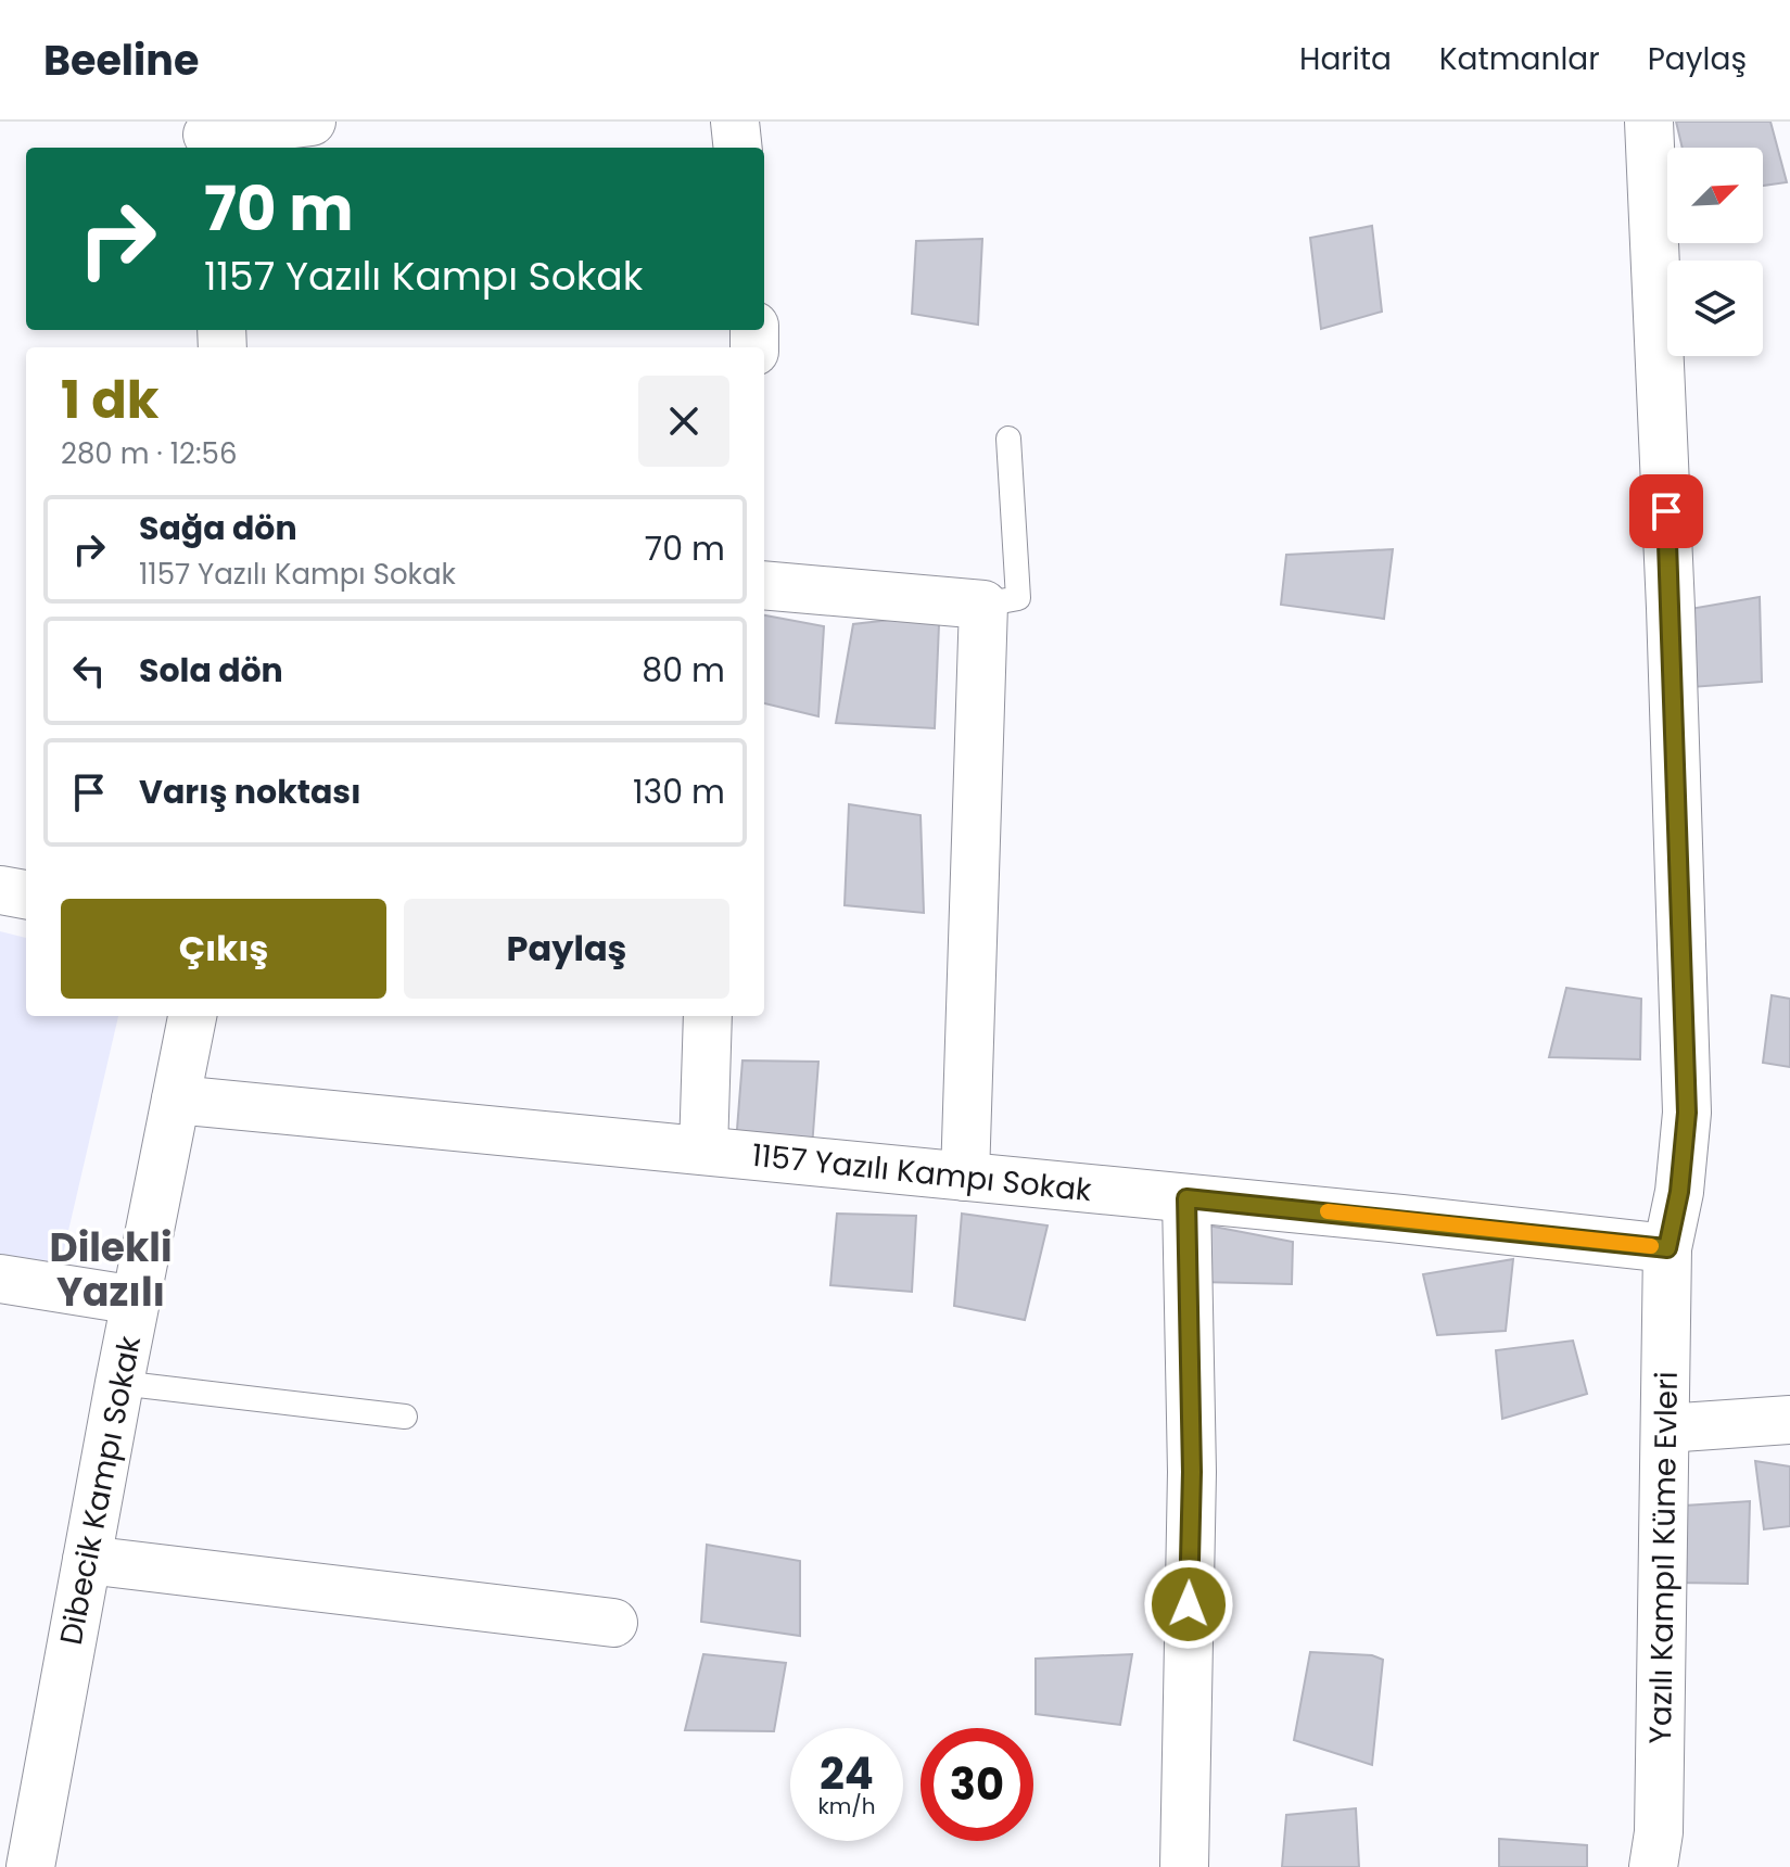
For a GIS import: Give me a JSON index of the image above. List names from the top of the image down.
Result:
{
  "streets": {
    "street": ["1157 Yazılı Kampı Sokak", "Dibecik Kampı Sokak", "Yazılı Kampı1 Küme Evleri"]
  },
  "crossings": [
    ["1157 Yazılı Kampı Sokak", "Dibecik Kampı Sokak"],
    ["1157 Yazılı Kampı Sokak", "Yazılı Kampı1 Küme Evleri"]
  ],
  "districts": ["Dilekli Yazılı"],
  "north": "top right",
  "page": {
    "header": "Beeline",
    "nav": ["Harita", "Katmanlar", "Paylaş"],
    "turn": ["70 m", "1157 Yazılı Kampı Sokak"],
    "heading": ["1 dk", "280 m · 12:56"],
    "list": [
      {
        "name": "Sağa dön",
        "note": "1157 Yazılı Kampı Sokak",
        "value": "70 m"
      },
      {
        "name": "Sola dön",
        "value": "80 m"
      },
      {
        "name": "Varış noktası",
        "value": "130 m"
      }
    ],
    "buttons": ["Çıkış", "Paylaş"],
    "speed": "24 km/h",
    "limit": "30"
  }
}
